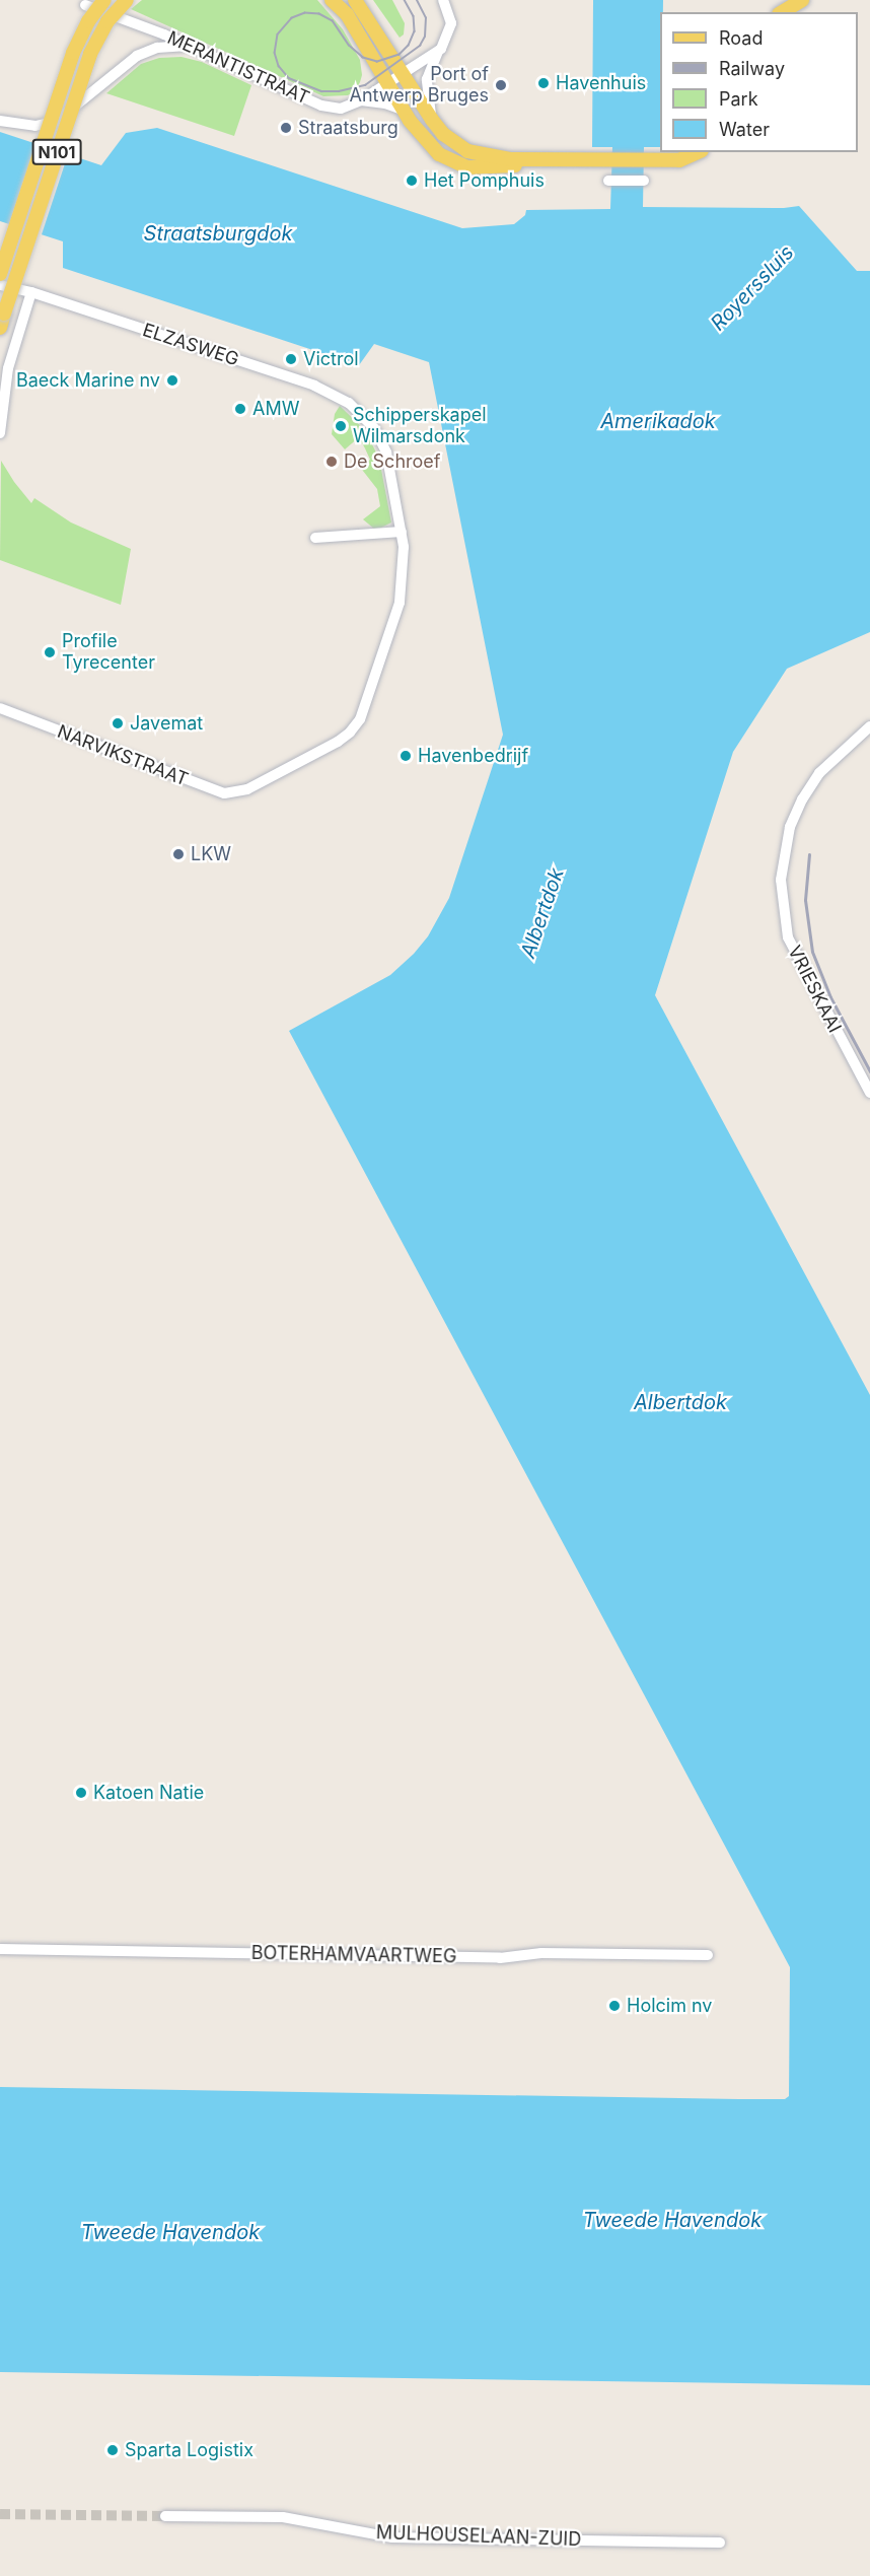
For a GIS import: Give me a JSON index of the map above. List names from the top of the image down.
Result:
{
  "streets": {
    "main road": ["N101"],
    "street": [
      "MERANTISTRAAT",
      "ELZASWEG",
      "NARVIKSTRAAT",
      "VRIESKAAI",
      "BOTERHAMVAARTWEG",
      "MULHOUSELAAN-ZUID"
    ]
  },
  "crossings": [
    ["ELZASWEG", "NARVIKSTRAAT"]
  ],
  "water": [
    "Straatsburgdok",
    "Royerssluis",
    "Amerikadok",
    "Albertdok",
    "Tweede Havendok"
  ],
  "places": [
    "Havenhuis",
    "Port of Antwerp Bruges",
    "Straatsburg",
    "Het Pomphuis",
    "Victrol",
    "Baeck Marine nv",
    "AMW",
    "Schipperskapel Wilmarsdonk",
    "De Schroef",
    "Profile Tyrecenter",
    "Javemat",
    "Havenbedrijf",
    "LKW",
    "Katoen Natie",
    "Holcim nv",
    "Sparta Logistix"
  ],
  "legend": [
    "Road",
    "Railway",
    "Park",
    "Water"
  ]
}
